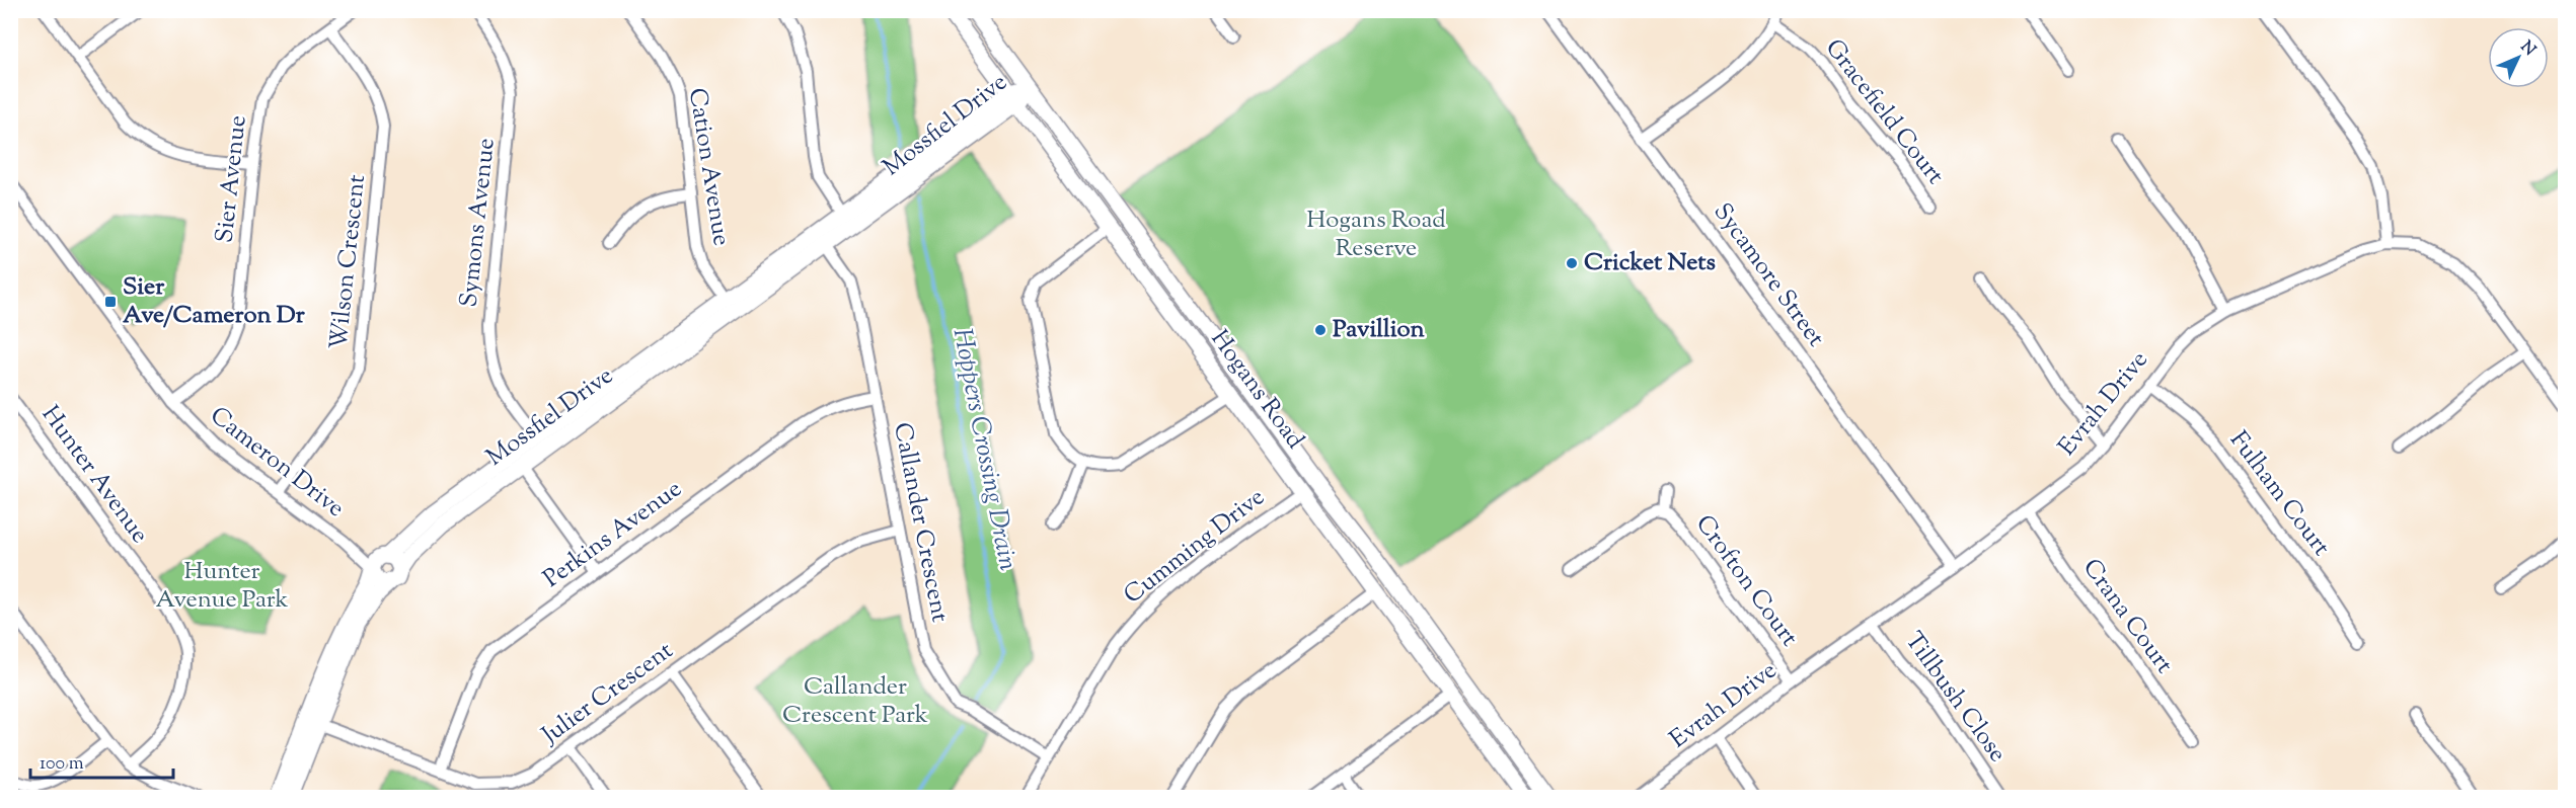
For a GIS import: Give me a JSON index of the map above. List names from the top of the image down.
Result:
{
  "streets": {
    "street": [
      "Gracefield Court",
      "Mossfiel Drive",
      "Cation Avenue",
      "Sier Avenue",
      "Symons Avenue",
      "Wilson Crescent",
      "Sycamore Street",
      "Hogans Road",
      "Evrah Drive",
      "Cameron Drive",
      "Hunter Avenue",
      "Fulham Court",
      "Callander Crescent",
      "Perkins Avenue",
      "Cumming Drive",
      "Crofton Court",
      "Crana Court",
      "Julier Crescent",
      "Tillbush Close"
    ]
  },
  "crossings": [
    ["Mossfiel Drive", "Cation Avenue"],
    ["Mossfiel Drive", "Symons Avenue"],
    ["Mossfiel Drive", "Hogans Road"],
    ["Mossfiel Drive", "Cameron Drive"],
    ["Mossfiel Drive", "Callander Crescent"],
    ["Mossfiel Drive", "Julier Crescent"],
    ["Sier Avenue", "Wilson Crescent"],
    ["Sier Avenue", "Cameron Drive"],
    ["Wilson Crescent", "Cameron Drive"],
    ["Sycamore Street", "Evrah Drive"],
    ["Hogans Road", "Cumming Drive"],
    ["Evrah Drive", "Fulham Court"],
    ["Evrah Drive", "Crofton Court"],
    ["Evrah Drive", "Crana Court"],
    ["Evrah Drive", "Tillbush Close"],
    ["Callander Crescent", "Perkins Avenue"],
    ["Callander Crescent", "Cumming Drive"],
    ["Callander Crescent", "Julier Crescent"],
    ["Perkins Avenue", "Julier Crescent"]
  ],
  "water": ["Hoppers Crossing Drain"],
  "parks": ["Hogans Road Reserve", "Hunter Avenue Park", "Callander Crescent Park"],
  "places": {
    "other": ["Cricket Nets", "Pavillion"],
    "transit": ["Sier Ave/Cameron Dr"]
  },
  "scale_bar": "100 m",
  "north": "top right"
}
